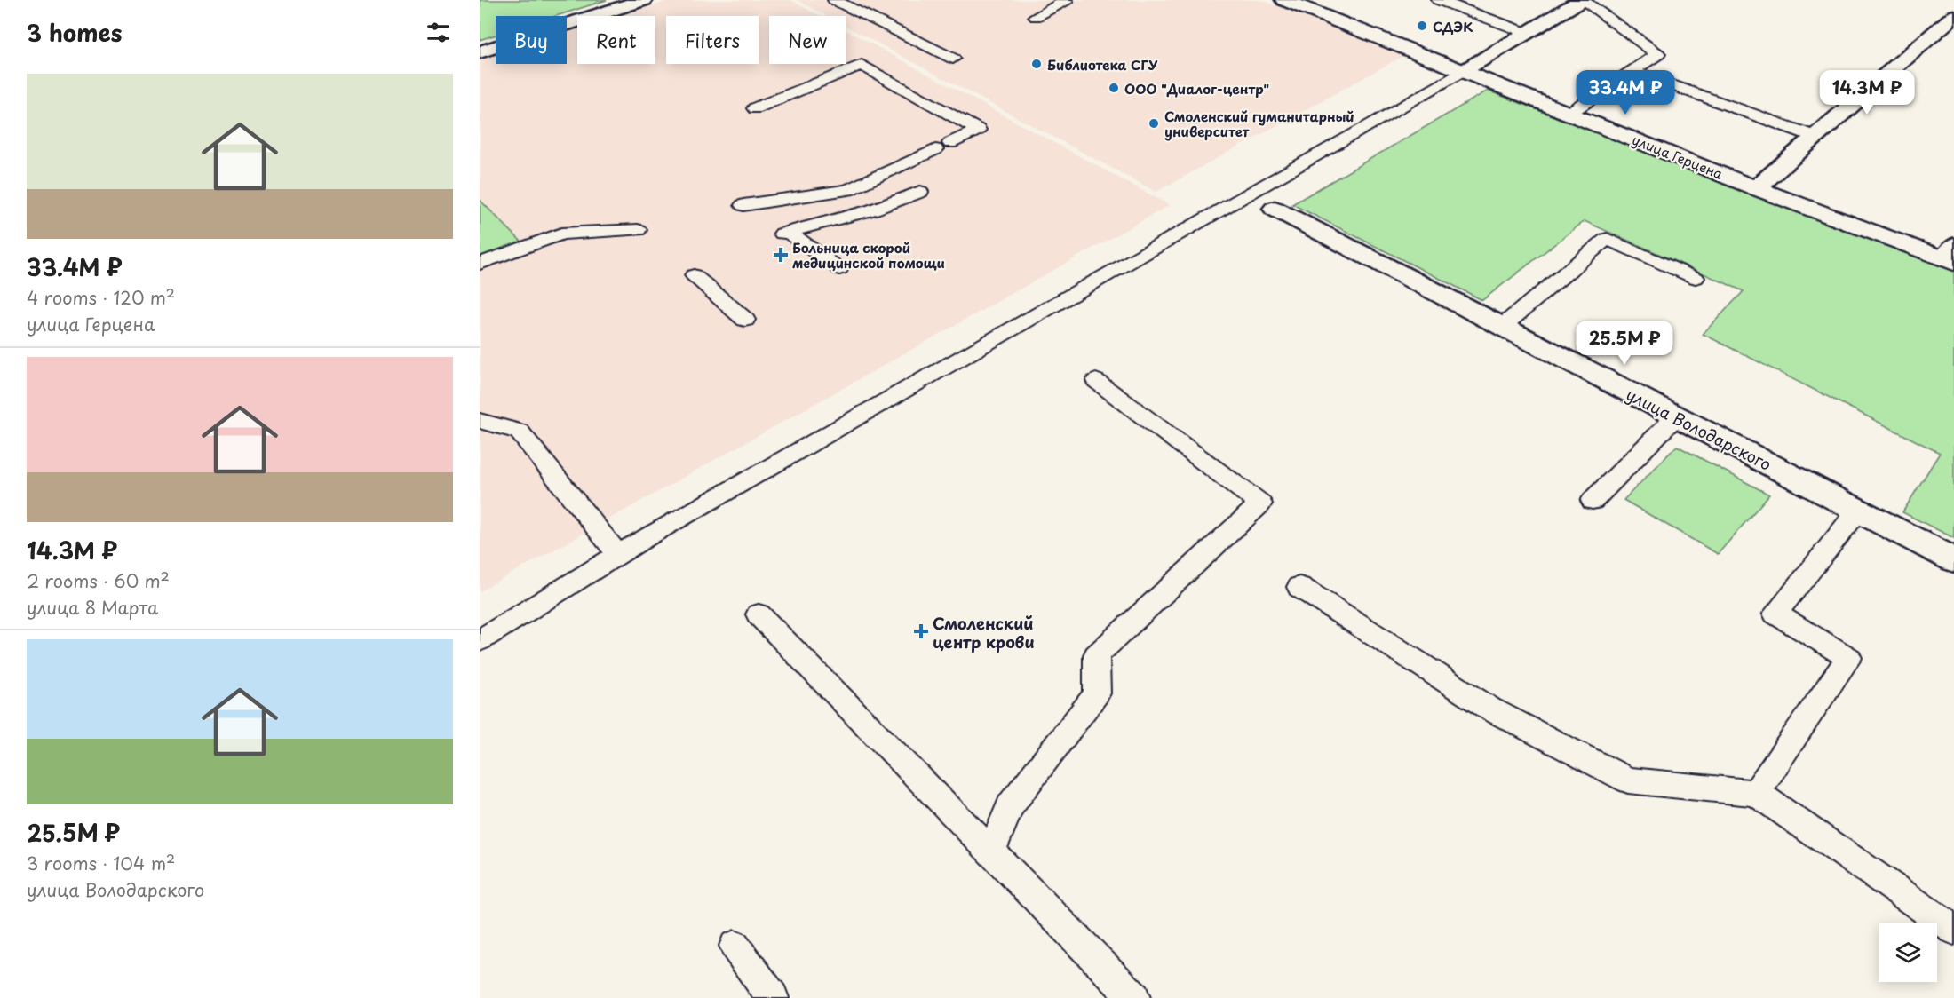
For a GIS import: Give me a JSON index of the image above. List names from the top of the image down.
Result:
{
  "streets": {
    "street": ["улица Герцена", "улица Володарского"]
  },
  "places": {
    "other": [
      "СДЭК",
      "Библиотека СГУ",
      "ООО \"Диалог-центр\"",
      "Смоленский гуманитарный университет"
    ],
    "health": ["Больница скорой медицинской помощи", "Смоленский центр крови"]
  },
  "page": {
    "heading": "3 homes",
    "chip": [
      "Buy",
      "Rent",
      "Filters",
      "New"
    ],
    "list": [
      {
        "name": "33.4M ₽",
        "note": "4 rooms · 120 m² · улица Герцена"
      },
      {
        "name": "14.3M ₽",
        "note": "2 rooms · 60 m² · улица 8 Марта"
      },
      {
        "name": "25.5M ₽",
        "note": "3 rooms · 104 m² · улица Володарского"
      }
    ],
    "price": ["33.4M ₽", "14.3M ₽", "25.5M ₽"]
  }
}
